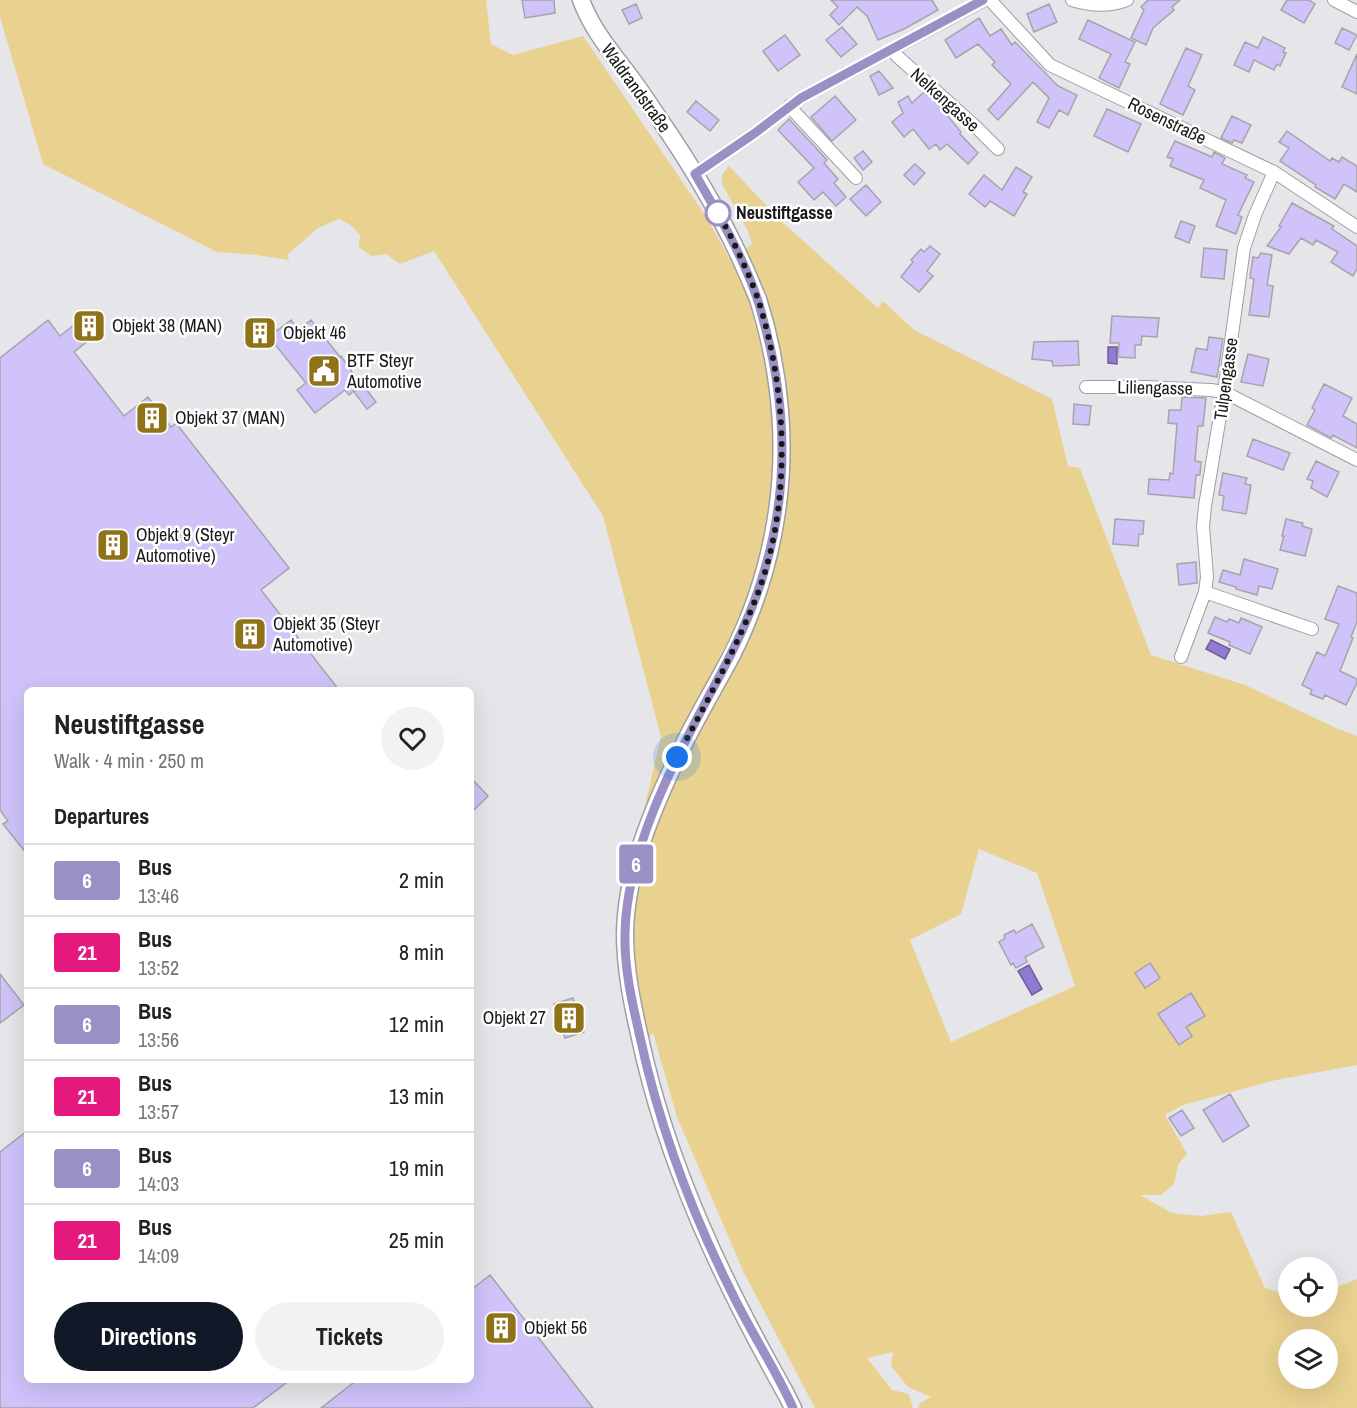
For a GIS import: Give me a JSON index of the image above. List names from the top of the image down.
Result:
{
  "streets": {
    "street": [
      "Waldrandstraße",
      "Nelkengasse",
      "Rosenstraße",
      "Tulpengasse",
      "Liliengasse"
    ]
  },
  "crossings": [
    ["Rosenstraße", "Tulpengasse"],
    ["Tulpengasse", "Liliengasse"]
  ],
  "places": {
    "other": ["Neustiftgasse"],
    "building": [
      "Objekt 38 (MAN)",
      "Objekt 46",
      "Objekt 37 (MAN)",
      "Objekt 9 (Steyr Automotive)",
      "Objekt 35 (Steyr Automotive)",
      "Objekt 27",
      "Objekt 56"
    ],
    "public building": ["BTF Steyr Automotive"]
  },
  "lines": ["bus line 6"],
  "page": {
    "on_map": "6",
    "heading": [
      ["Neustiftgasse", "Walk · 4 min · 250 m"],
      "Departures"
    ],
    "list": [
      {
        "mark": "6",
        "name": "Bus",
        "note": "13:46",
        "value": "2 min"
      },
      {
        "mark": "21",
        "name": "Bus",
        "note": "13:52",
        "value": "8 min"
      },
      {
        "mark": "6",
        "name": "Bus",
        "note": "13:56",
        "value": "12 min"
      },
      {
        "mark": "21",
        "name": "Bus",
        "note": "13:57",
        "value": "13 min"
      },
      {
        "mark": "6",
        "name": "Bus",
        "note": "14:03",
        "value": "19 min"
      },
      {
        "mark": "21",
        "name": "Bus",
        "note": "14:09",
        "value": "25 min"
      }
    ],
    "buttons": ["Directions", "Tickets"]
  }
}
